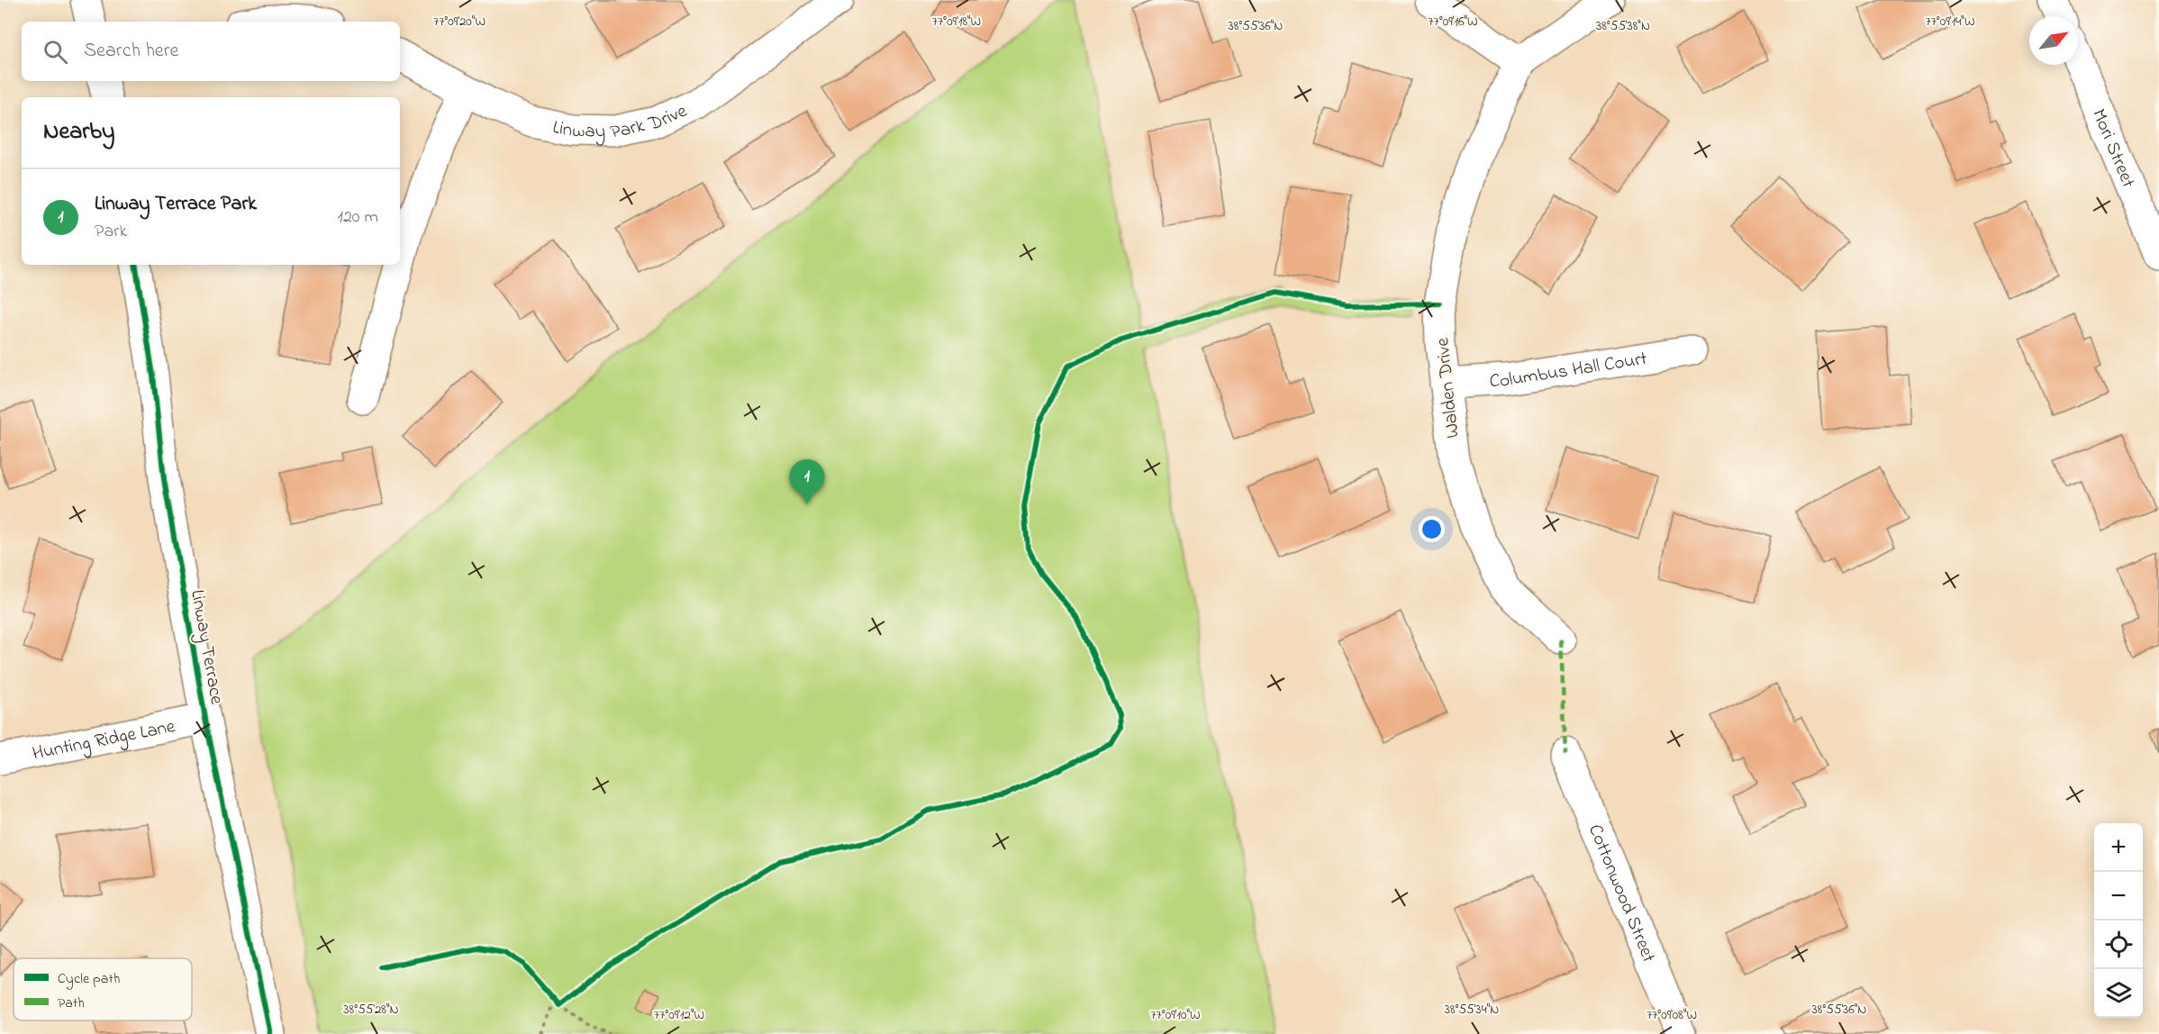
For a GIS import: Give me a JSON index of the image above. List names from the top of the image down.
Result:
{
  "streets": {
    "street": [
      "Linway Park Drive",
      "Mori Street",
      "Columbus Hall Court",
      "Walden Drive",
      "Linway Terrace",
      "Hunting Ridge Lane",
      "Cottonwood Street"
    ]
  },
  "crossings": [
    ["Columbus Hall Court", "Walden Drive"],
    ["Linway Terrace", "Hunting Ridge Lane"]
  ],
  "legend": ["Cycle path", "Path"],
  "north": "top right",
  "page": {
    "search": "Search here",
    "heading": "Nearby",
    "list": [
      {
        "mark": "1",
        "name": "Linway Terrace Park",
        "note": "Park",
        "value": "120 m"
      }
    ],
    "pins": "1",
    "map_buttons": ["+", "−"]
  },
  "coordinates": [
    "77°09'20\"W",
    "77°09'18\"W",
    "77°09'14\"W",
    "77°09'16\"W",
    "38°55'36\"N",
    "38°55'38\"N",
    "38°55'28\"N",
    "38°55'34\"N",
    "77°09'12\"W",
    "77°09'10\"W",
    "77°09'08\"W"
  ]
}
